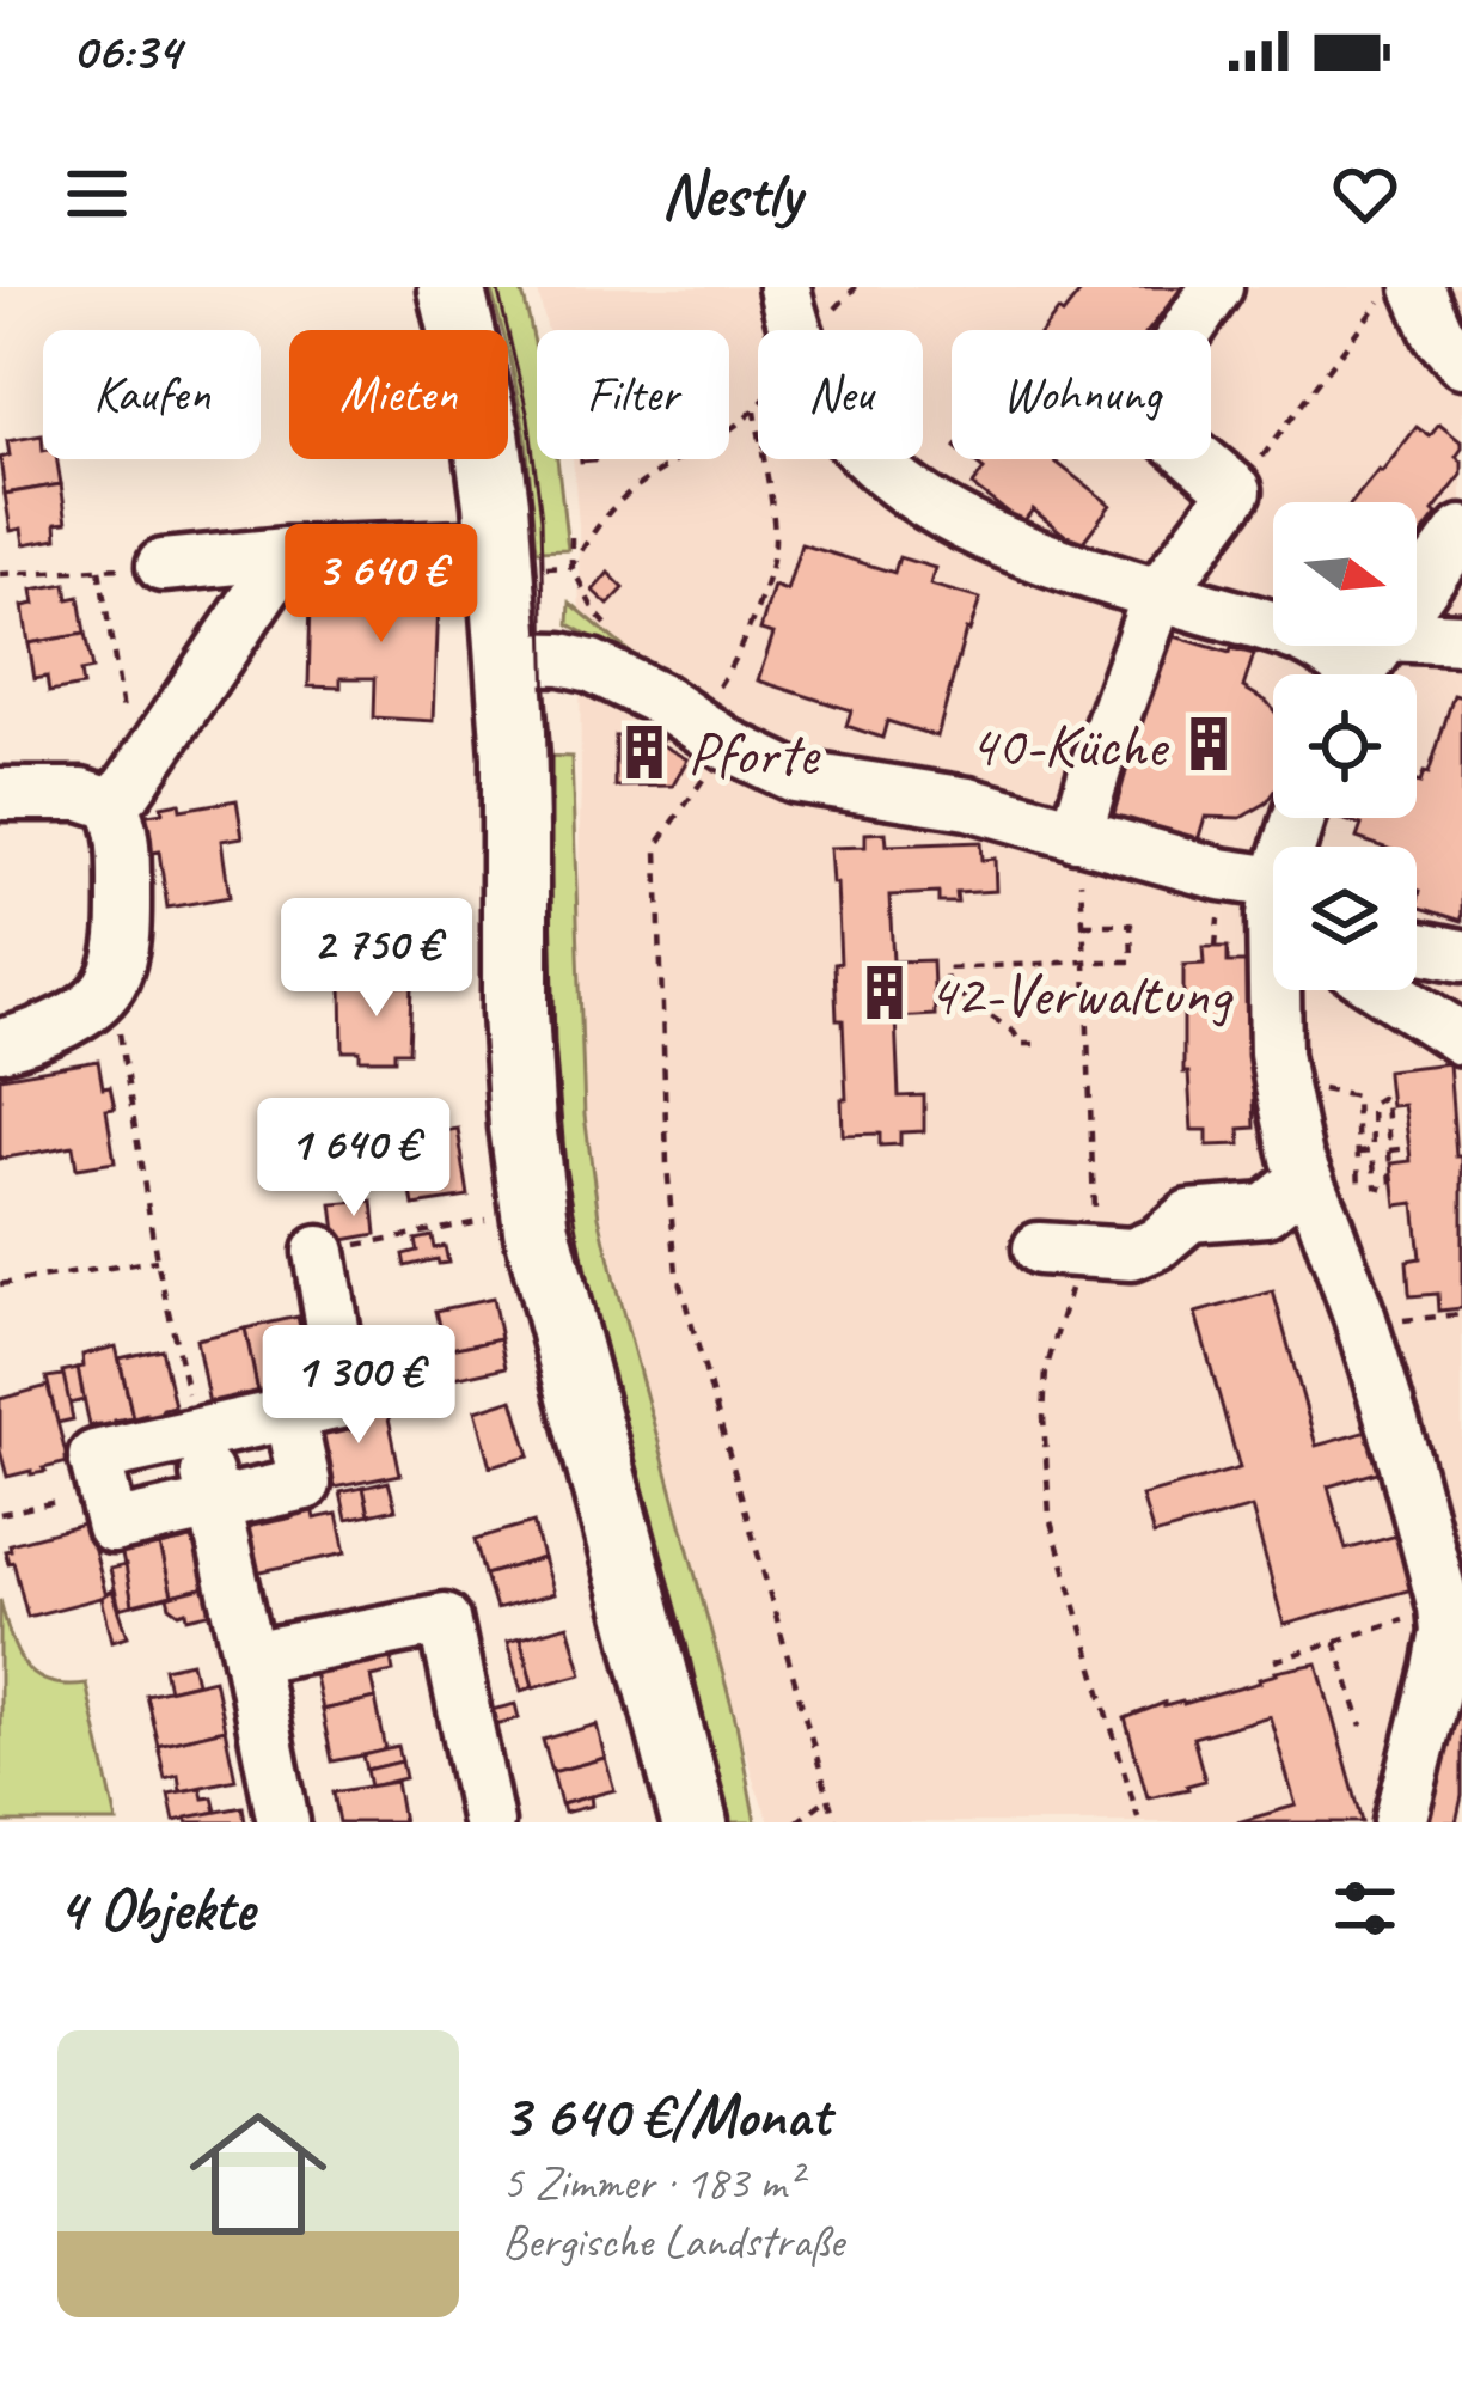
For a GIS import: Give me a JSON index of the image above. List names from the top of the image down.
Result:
{
  "places": {
    "building": ["40-Küche", "Pforte", "42-Verwaltung"]
  },
  "north": "right",
  "page": {
    "status": "06:34",
    "header": "Nestly",
    "chip": [
      "Kaufen",
      "Mieten",
      "Filter",
      "Neu",
      "Wohnung"
    ],
    "price": [
      "3 640 €",
      "2 750 €",
      "1 640 €",
      "1 300 €"
    ],
    "heading": "4 Objekte",
    "list": [
      {
        "name": "3 640 €/Monat",
        "note": "5 Zimmer · 183 m² · Bergische Landstraße"
      }
    ]
  }
}
